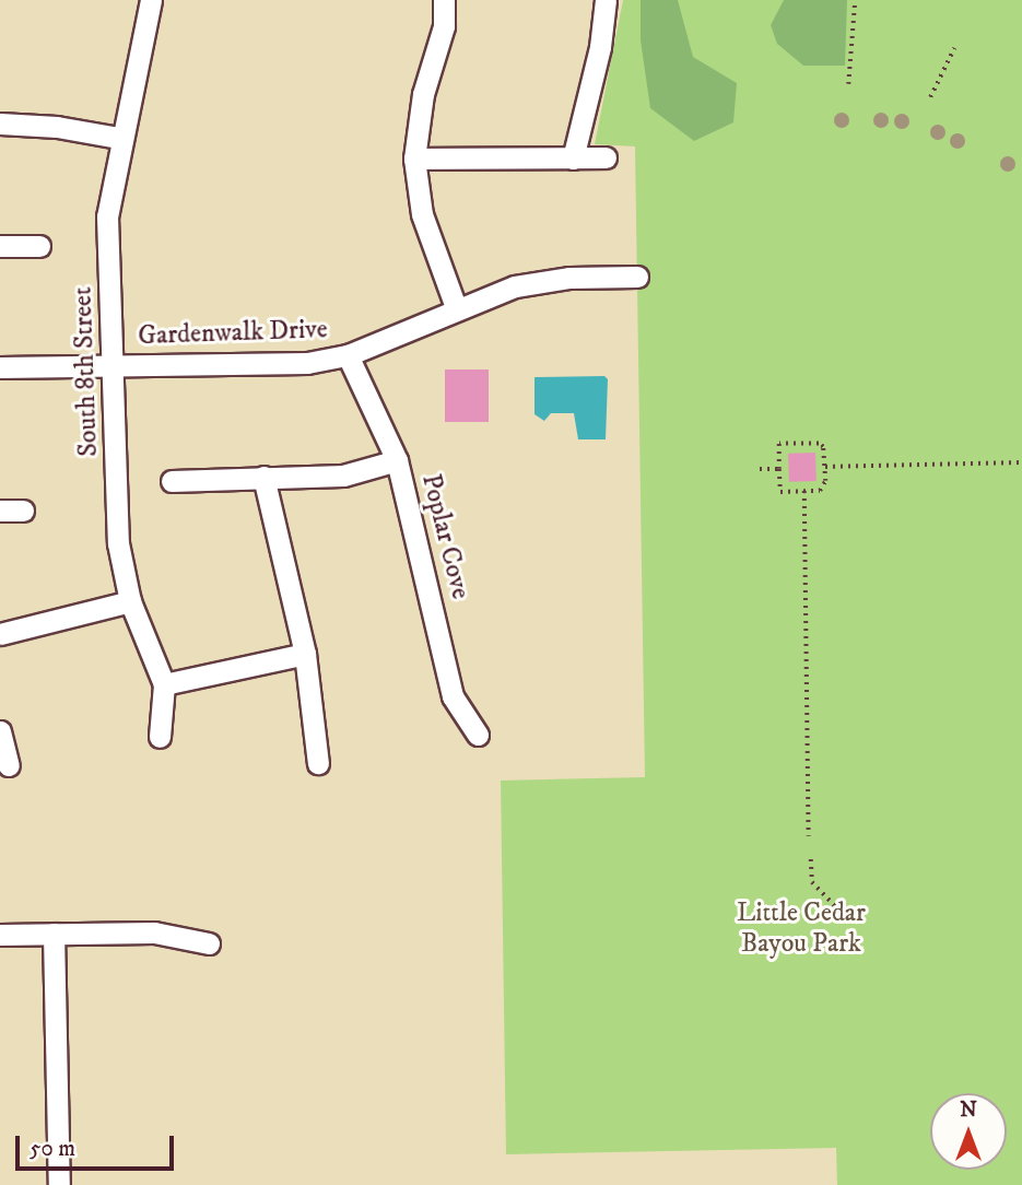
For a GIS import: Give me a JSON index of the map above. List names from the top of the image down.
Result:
{
  "streets": {
    "street": ["Gardenwalk Drive", "South 8th Street", "Poplar Cove"]
  },
  "crossings": [
    ["Gardenwalk Drive", "South 8th Street"],
    ["Gardenwalk Drive", "Poplar Cove"]
  ],
  "parks": ["Little Cedar Bayou Park"],
  "scale_bar": "50 m",
  "north": "top"
}
